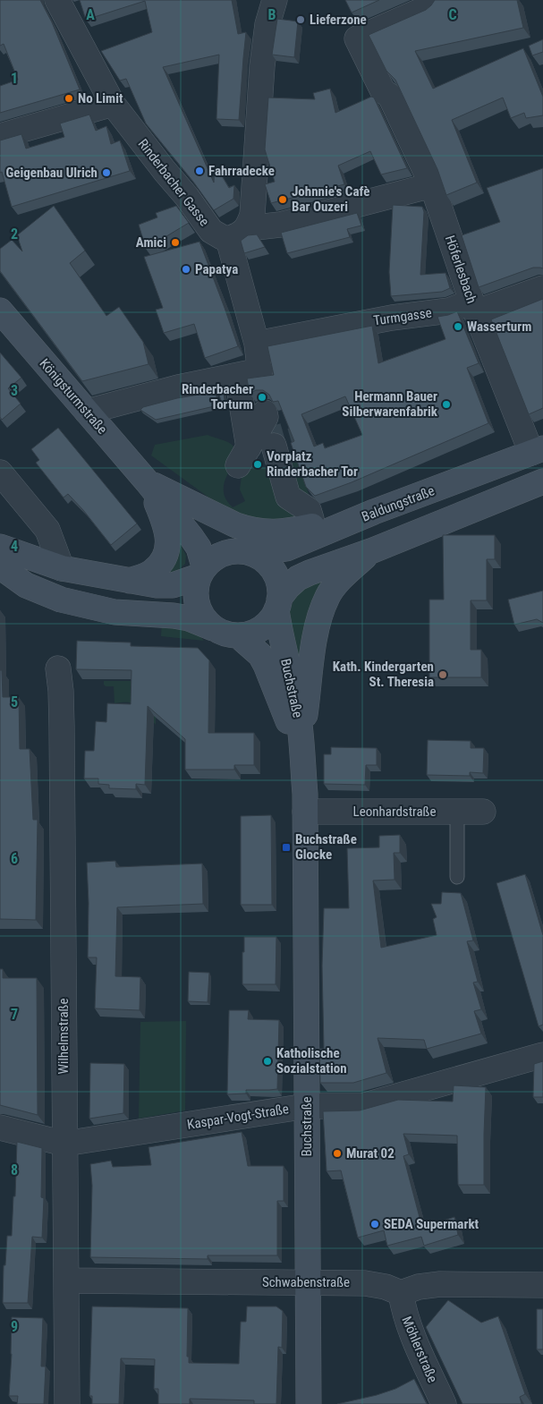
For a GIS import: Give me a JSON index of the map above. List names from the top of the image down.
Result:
{
  "streets": {
    "street": [
      "Rinderbacher Gasse",
      "Höferlesbach",
      "Turmgasse",
      "Königsturmstraße",
      "Baldungstraße",
      "Buchstraße",
      "Leonhardstraße",
      "Wilhelmstraße",
      "Kaspar-Vogt-Straße",
      "Schwabenstraße",
      "Möhlerstraße"
    ]
  },
  "crossings": [
    ["Höferlesbach", "Turmgasse"],
    ["Höferlesbach", "Baldungstraße"],
    ["Königsturmstraße", "Baldungstraße"],
    ["Königsturmstraße", "Buchstraße"],
    ["Baldungstraße", "Buchstraße"],
    ["Buchstraße", "Leonhardstraße"],
    ["Buchstraße", "Kaspar-Vogt-Straße"],
    ["Buchstraße", "Schwabenstraße"],
    ["Wilhelmstraße", "Kaspar-Vogt-Straße"],
    ["Wilhelmstraße", "Schwabenstraße"],
    ["Schwabenstraße", "Möhlerstraße"]
  ],
  "places": {
    "other": [
      "Lieferzone",
      "No Limit",
      "Fahrradecke",
      "Geigenbau Ulrich",
      "Johnnie's Cafè Bar Ouzeri",
      "Amici",
      "Papatya",
      "Wasserturm",
      "Rinderbacher Torturm",
      "Hermann Bauer Silberwarenfabrik",
      "Vorplatz Rinderbacher Tor",
      "Kath. Kindergarten St. Theresia",
      "Katholische Sozialstation",
      "Murat 02",
      "SEDA Supermarkt"
    ],
    "transit": ["Buchstraße Glocke"]
  },
  "grid": {
    "columns": ["A", "B", "C"],
    "rows": [
      "1",
      "2",
      "3",
      "4",
      "5",
      "6",
      "7",
      "8",
      "9"
    ]
  }
}
